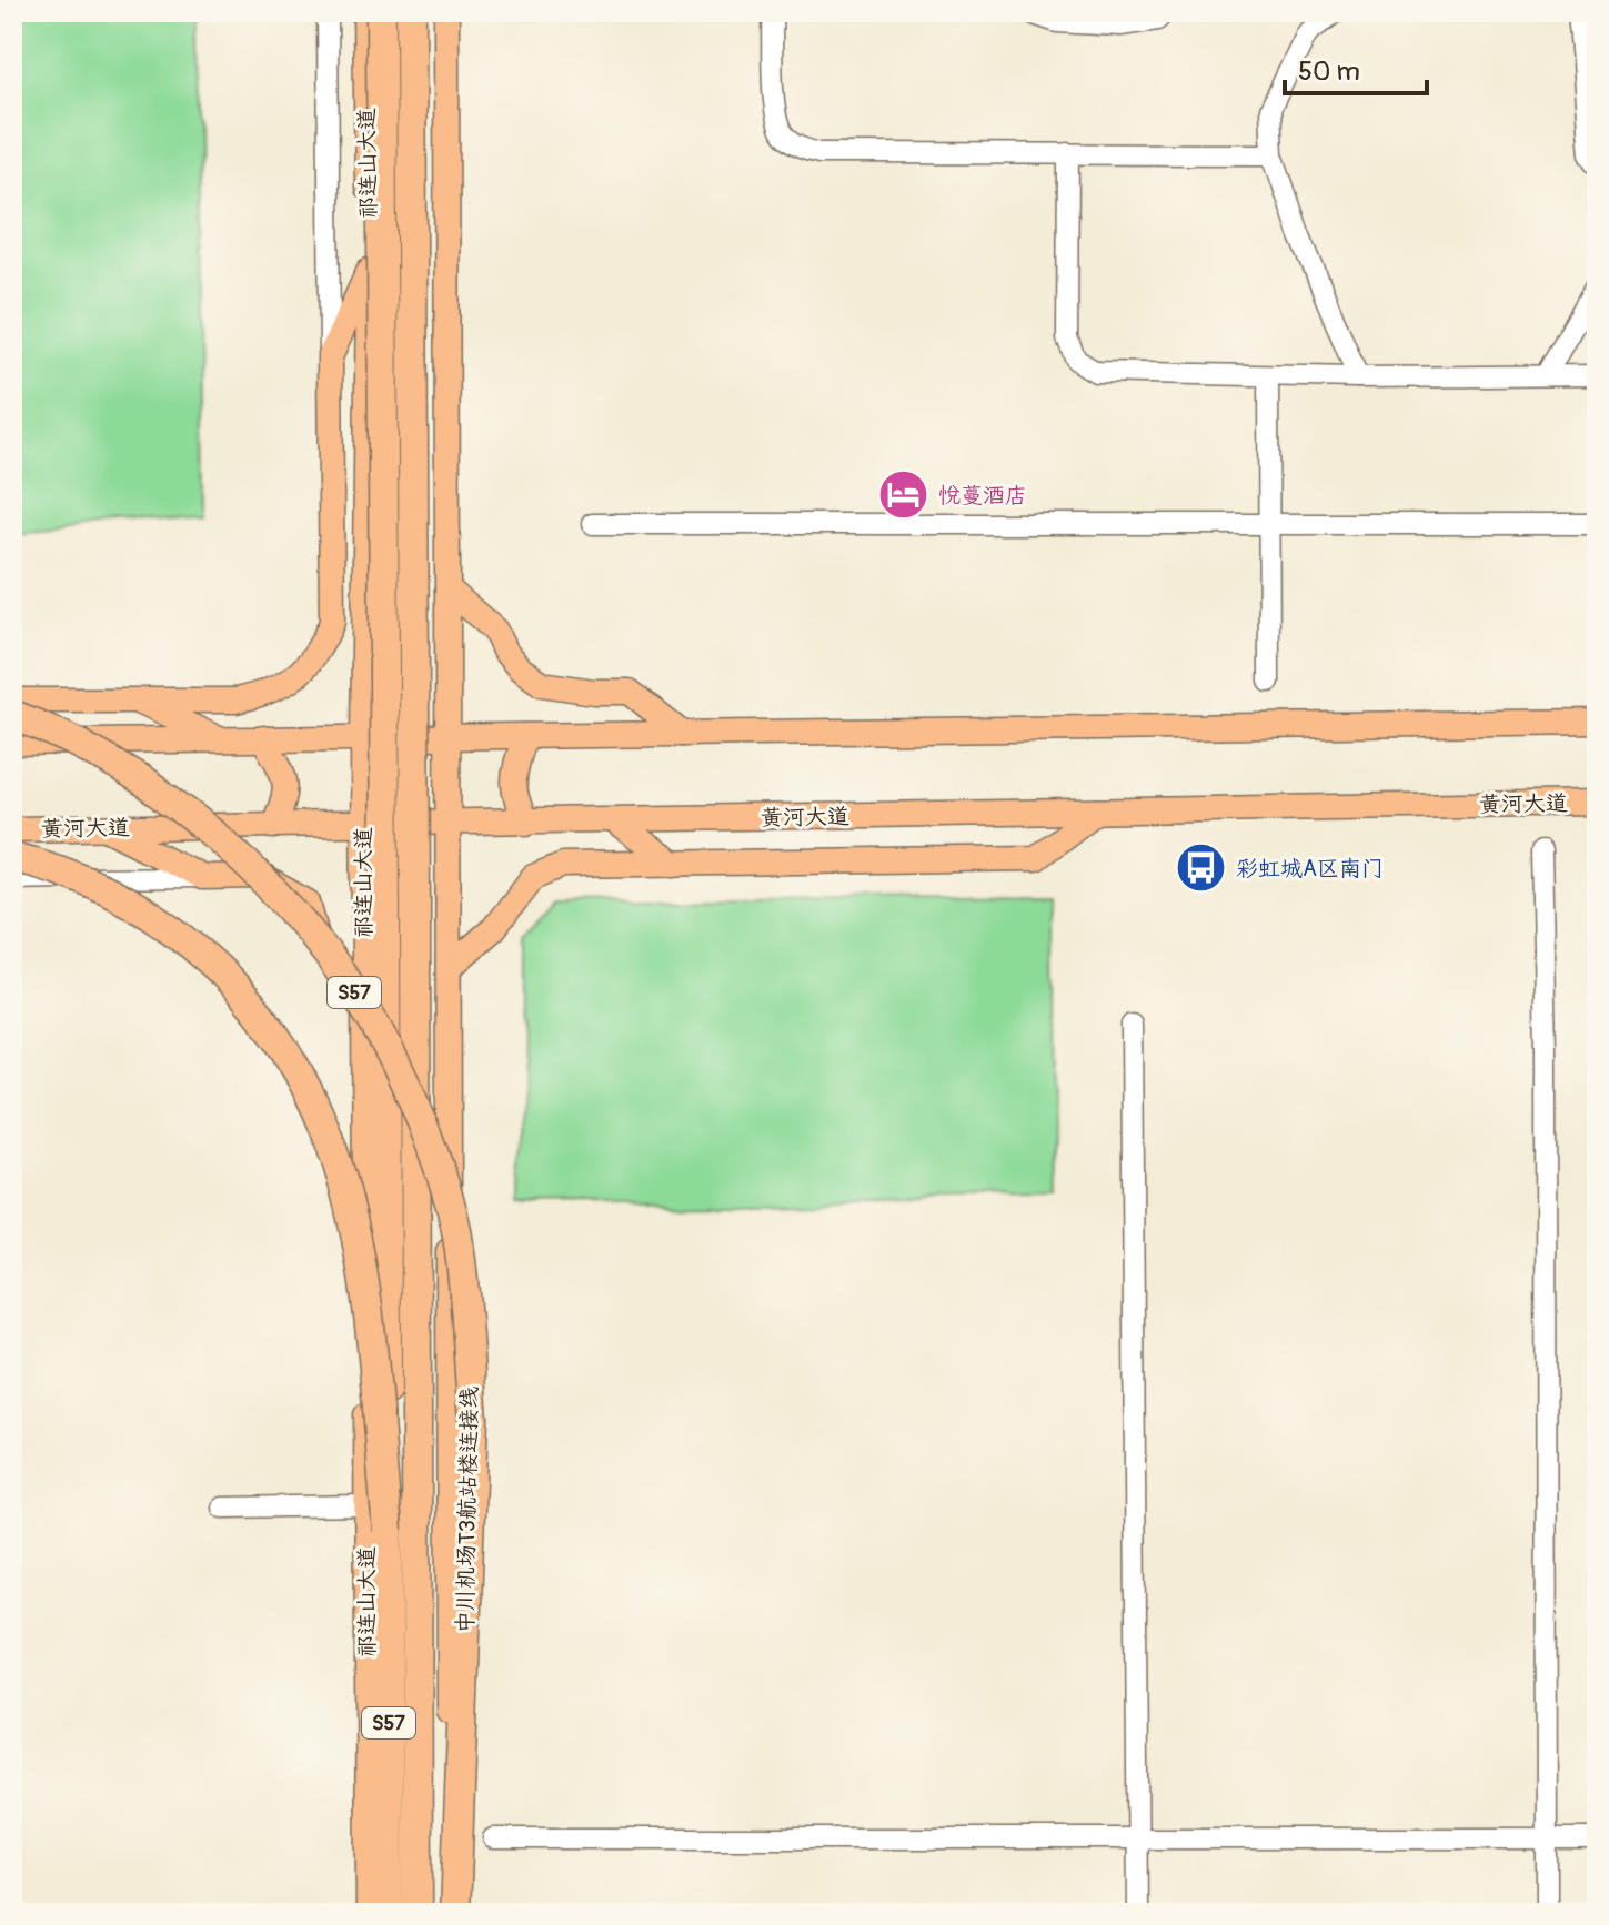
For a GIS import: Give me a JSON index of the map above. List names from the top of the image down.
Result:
{
  "streets": {
    "highway": ["S57", "中川机场T3航站楼连接线"],
    "main road": ["祁连山大道", "黄河大道"]
  },
  "crossings": [
    ["祁连山大道", "黄河大道"]
  ],
  "places": {
    "hotel": ["悦蔓酒店"],
    "bus stop": ["彩虹城A区南门"]
  },
  "scale_bar": "50 m"
}
